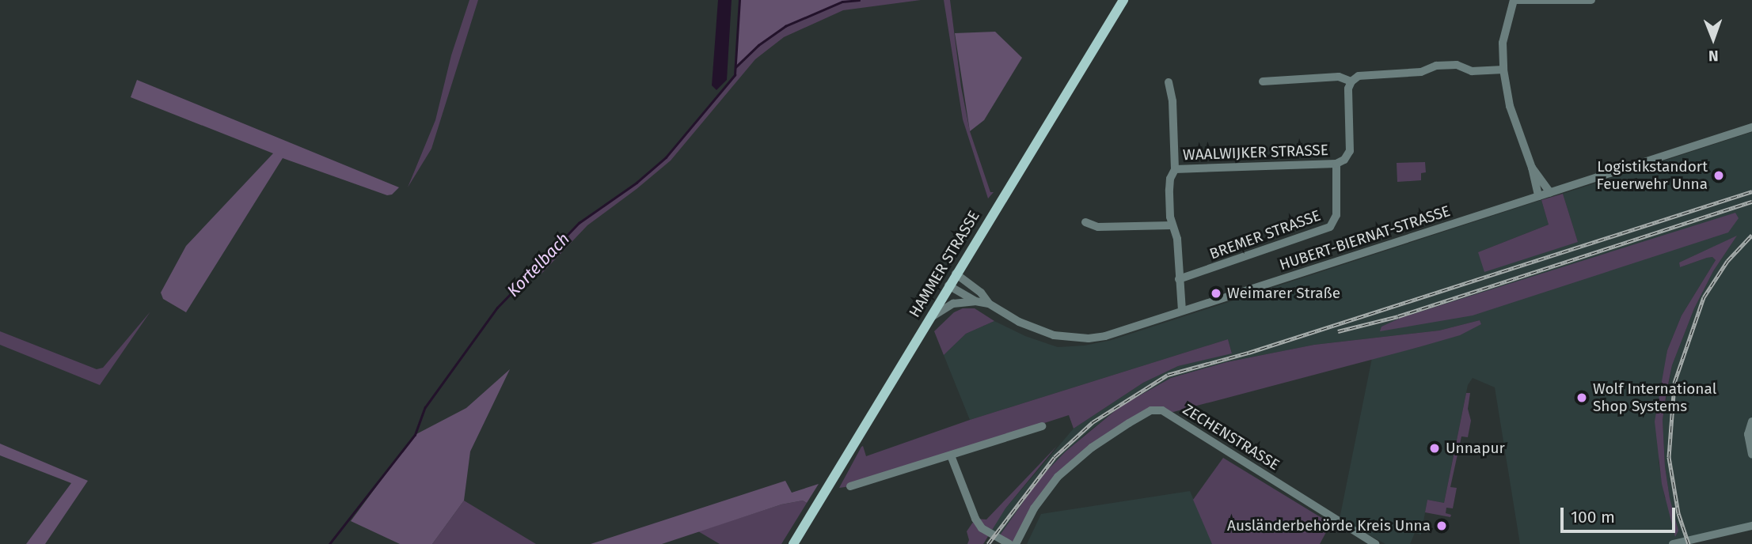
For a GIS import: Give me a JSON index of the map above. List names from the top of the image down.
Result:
{
  "streets": {
    "main road": ["HAMMER STRASSE"],
    "street": [
      "WAALWIJKER STRASSE",
      "BREMER STRASSE",
      "HUBERT-BIERNAT-STRASSE",
      "ZECHENSTRASSE"
    ]
  },
  "crossings": [
    ["WAALWIJKER STRASSE", "BREMER STRASSE"],
    ["HUBERT-BIERNAT-STRASSE", "HAMMER STRASSE"]
  ],
  "water": ["Kortelbach"],
  "places": [
    "Logistikstandort Feuerwehr Unna",
    "Weimarer Straße",
    "Wolf International Shop Systems",
    "Unnapur",
    "Ausländerbehörde Kreis Unna"
  ],
  "scale_bar": "100 m",
  "north": "bottom"
}
